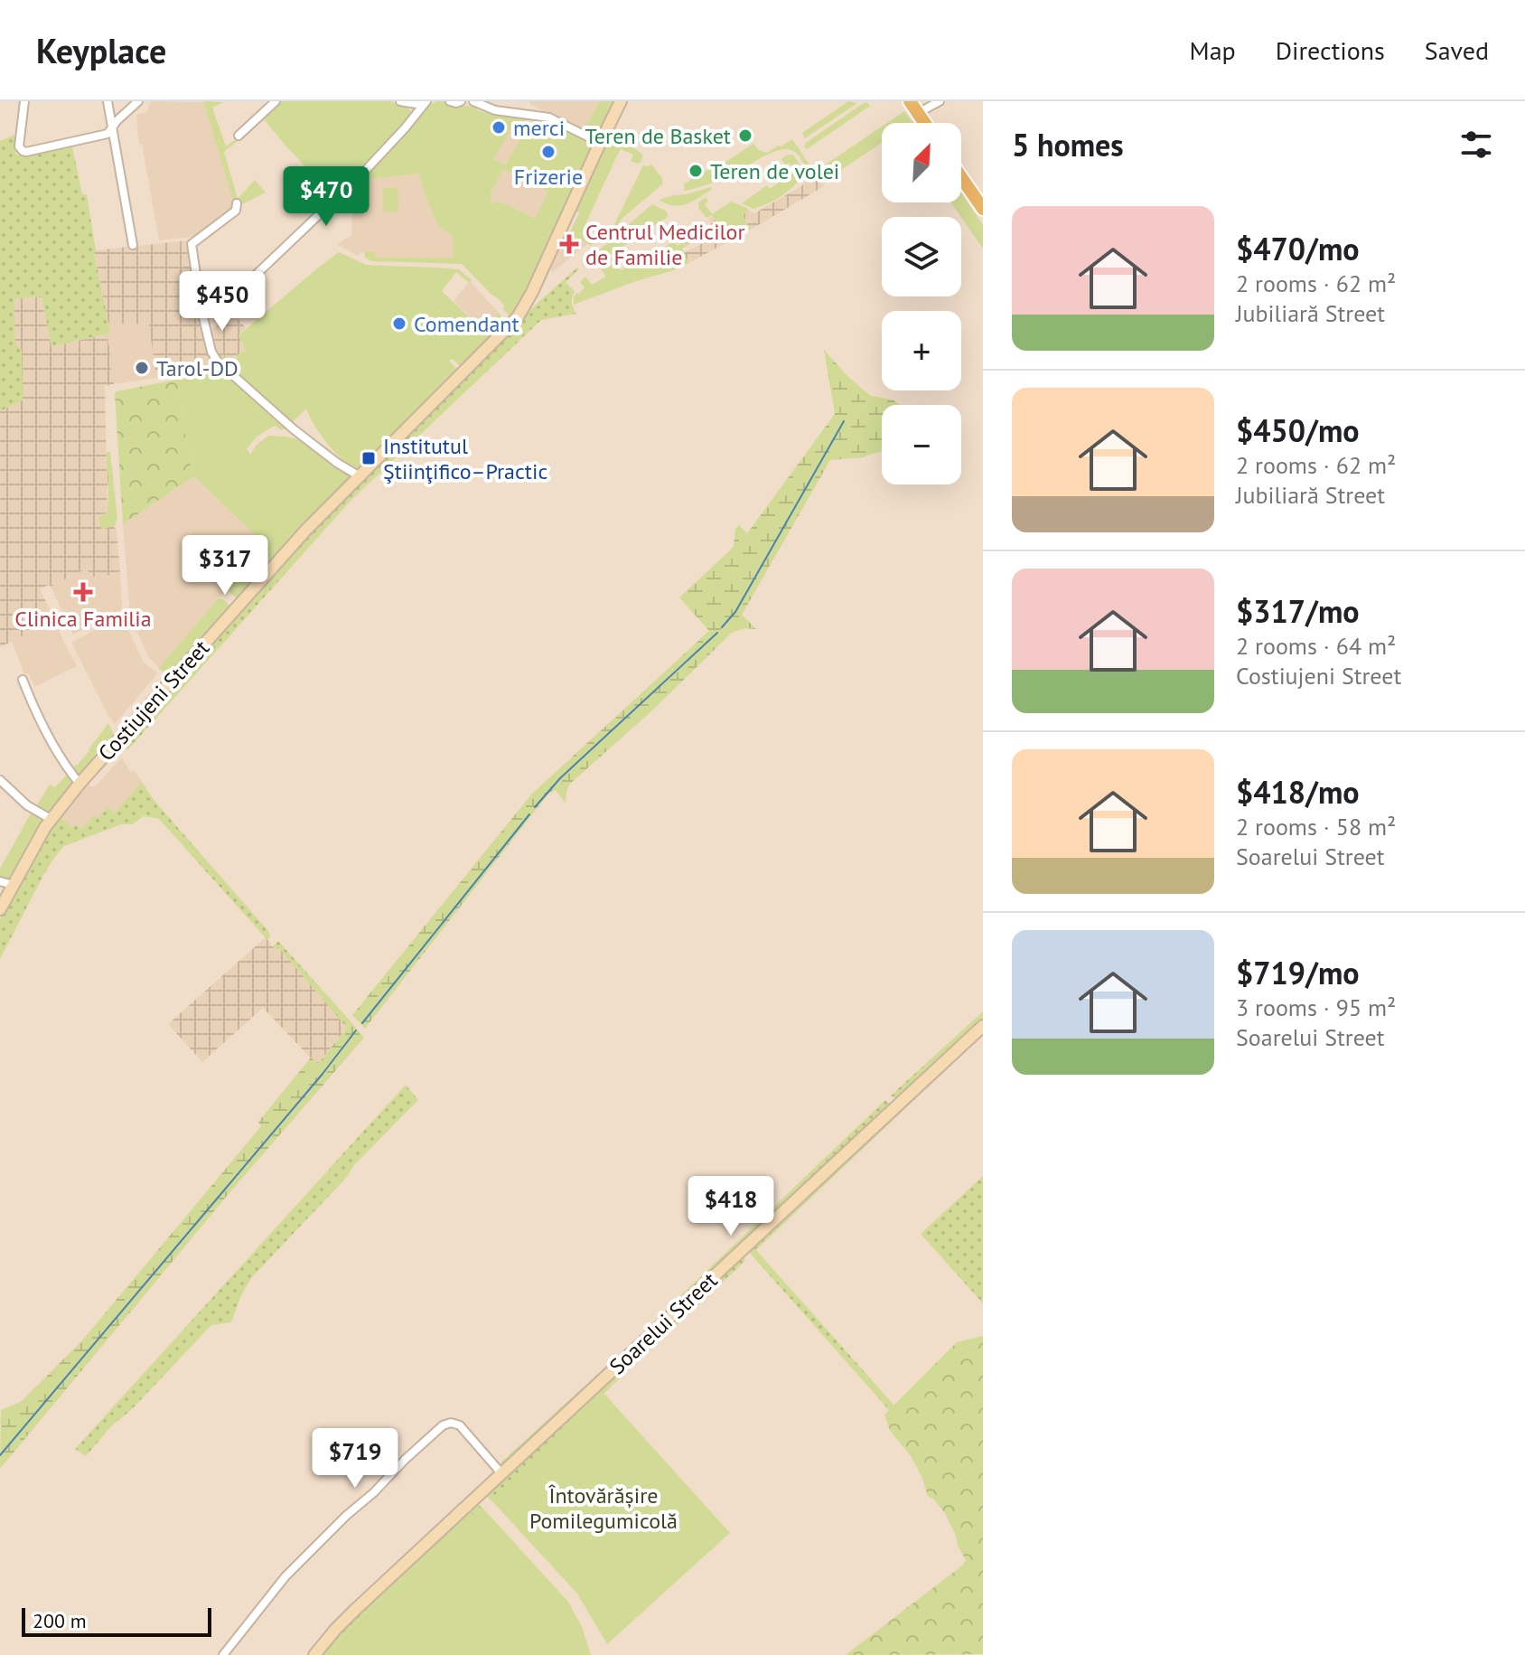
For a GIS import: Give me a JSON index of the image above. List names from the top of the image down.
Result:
{
  "streets": {
    "street": ["Costiujeni Street", "Soarelui Street"]
  },
  "parks": ["Întovărășire Pomilegumicolă"],
  "places": {
    "other": [
      "merci",
      "Teren de Basket",
      "Frizerie",
      "Teren de volei",
      "Comendant",
      "Tarol-DD"
    ],
    "health": ["Centrul Medicilor de Familie", "Clinica Familia"],
    "transit": ["Institutul Ştiinţifico–Practic"]
  },
  "scale_bar": "200 m",
  "north": "top right",
  "page": {
    "header": "Keyplace",
    "nav": ["Map", "Directions", "Saved"],
    "heading": "5 homes",
    "map_buttons": ["+", "−"],
    "price": [
      "$470",
      "$450",
      "$317",
      "$418",
      "$719"
    ],
    "list": [
      {
        "name": "$470/mo",
        "note": "2 rooms · 62 m² · Jubiliară Street"
      },
      {
        "name": "$450/mo",
        "note": "2 rooms · 62 m² · Jubiliară Street"
      },
      {
        "name": "$317/mo",
        "note": "2 rooms · 64 m² · Costiujeni Street"
      },
      {
        "name": "$418/mo",
        "note": "2 rooms · 58 m² · Soarelui Street"
      },
      {
        "name": "$719/mo",
        "note": "3 rooms · 95 m² · Soarelui Street"
      }
    ],
    "scale": "200 m"
  }
}
